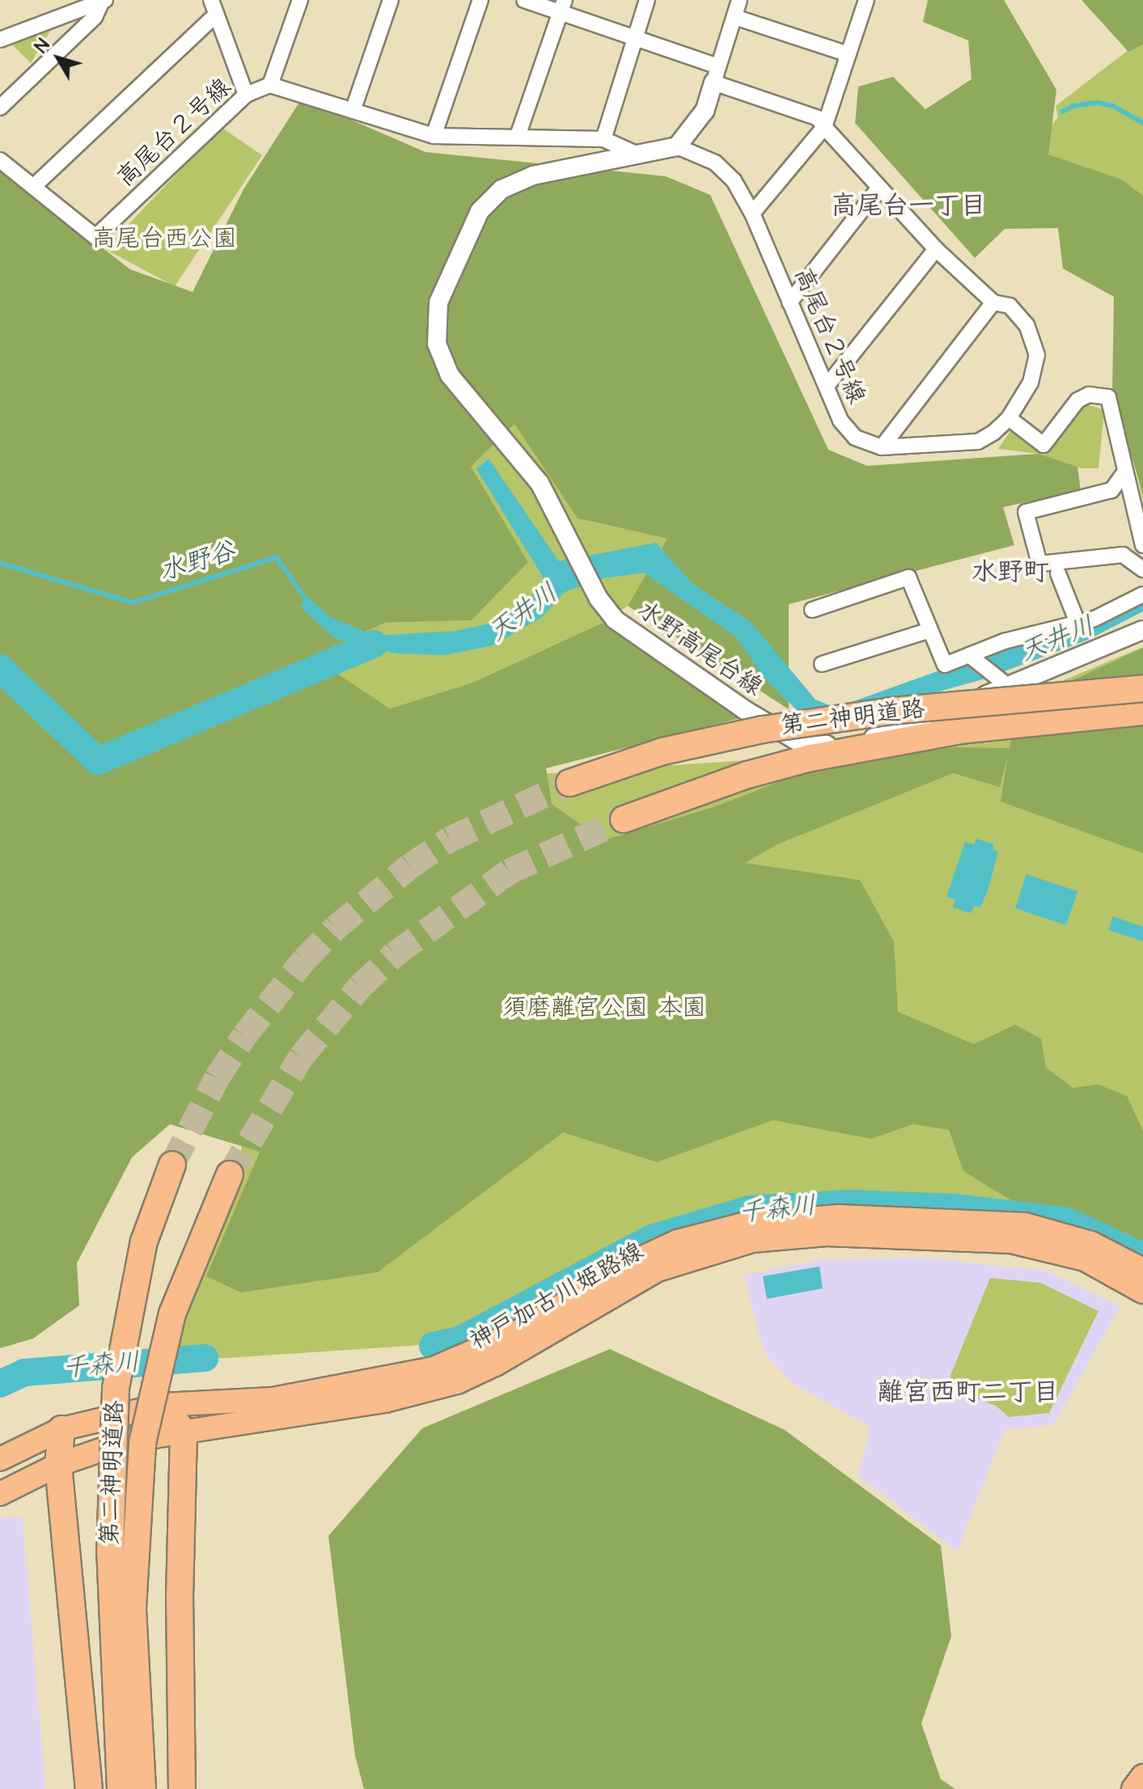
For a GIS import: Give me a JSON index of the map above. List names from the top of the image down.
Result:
{
  "streets": {
    "highway": ["第二神明道路"],
    "main road": ["神戸加古川姫路線"],
    "street": ["高尾台２号線", "水野高尾台線"]
  },
  "crossings": [
    ["高尾台２号線", "水野高尾台線"]
  ],
  "districts": ["高尾台一丁目", "水野町", "離宮西町二丁目"],
  "water": ["水野谷", "天井川", "千森川"],
  "parks": ["高尾台西公園", "須磨離宮公園 本園"],
  "north": "top left"
}
